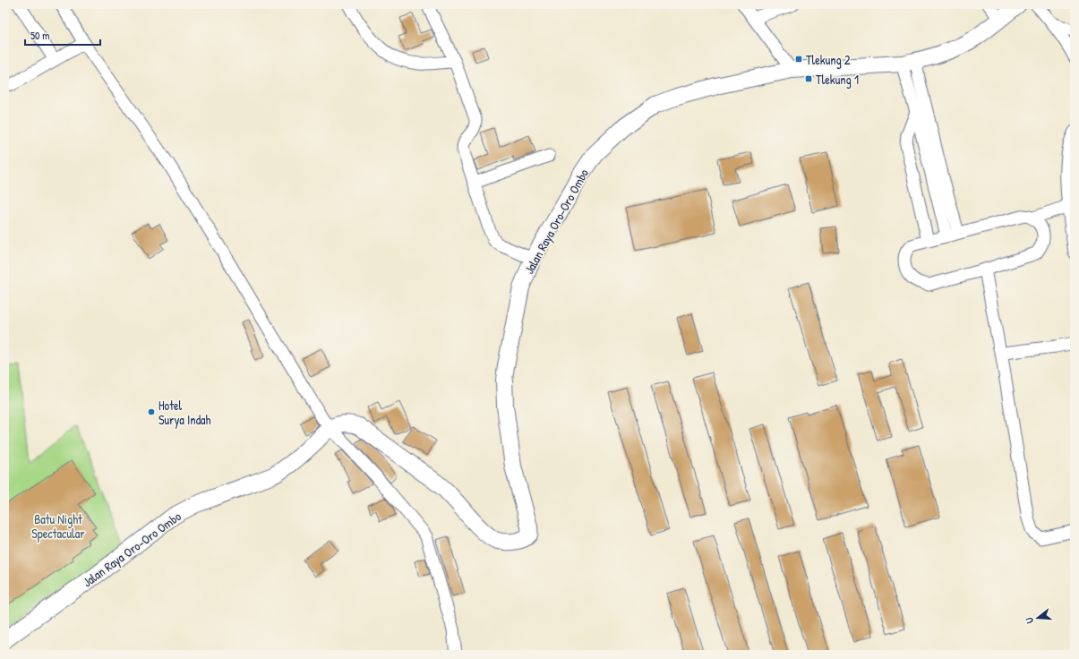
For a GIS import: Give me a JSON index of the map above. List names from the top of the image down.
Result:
{
  "streets": {
    "main road": ["Jalan Raya Oro-Oro Ombo"]
  },
  "parks": ["Batu Night Spectacular"],
  "places": {
    "transit": ["Tlekung 2", "Tlekung 1"],
    "other": ["Hotel Surya Indah"]
  },
  "scale_bar": "50 m",
  "north": "left"
}
